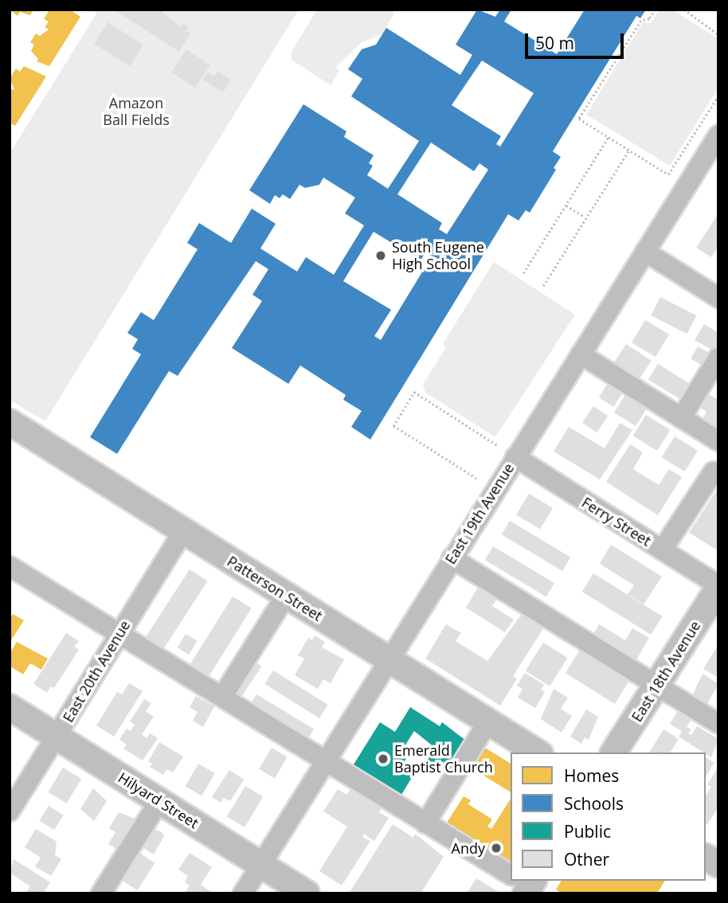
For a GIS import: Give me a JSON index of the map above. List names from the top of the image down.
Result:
{
  "streets": {
    "main road": ["Patterson Street", "East 18th Avenue", "Hilyard Street"],
    "street": ["East 19th Avenue", "Ferry Street", "East 20th Avenue"]
  },
  "crossings": [
    ["East 19th Avenue", "Ferry Street"],
    ["East 19th Avenue", "Patterson Street"],
    ["East 19th Avenue", "Hilyard Street"],
    ["Ferry Street", "East 18th Avenue"],
    ["Patterson Street", "East 20th Avenue"],
    ["East 20th Avenue", "Hilyard Street"]
  ],
  "parks": ["Amazon Ball Fields"],
  "places": ["South Eugene High School", "Emerald Baptist Church", "Andy"],
  "legend": [
    "Homes",
    "Schools",
    "Public",
    "Other"
  ],
  "scale_bar": "50 m"
}
